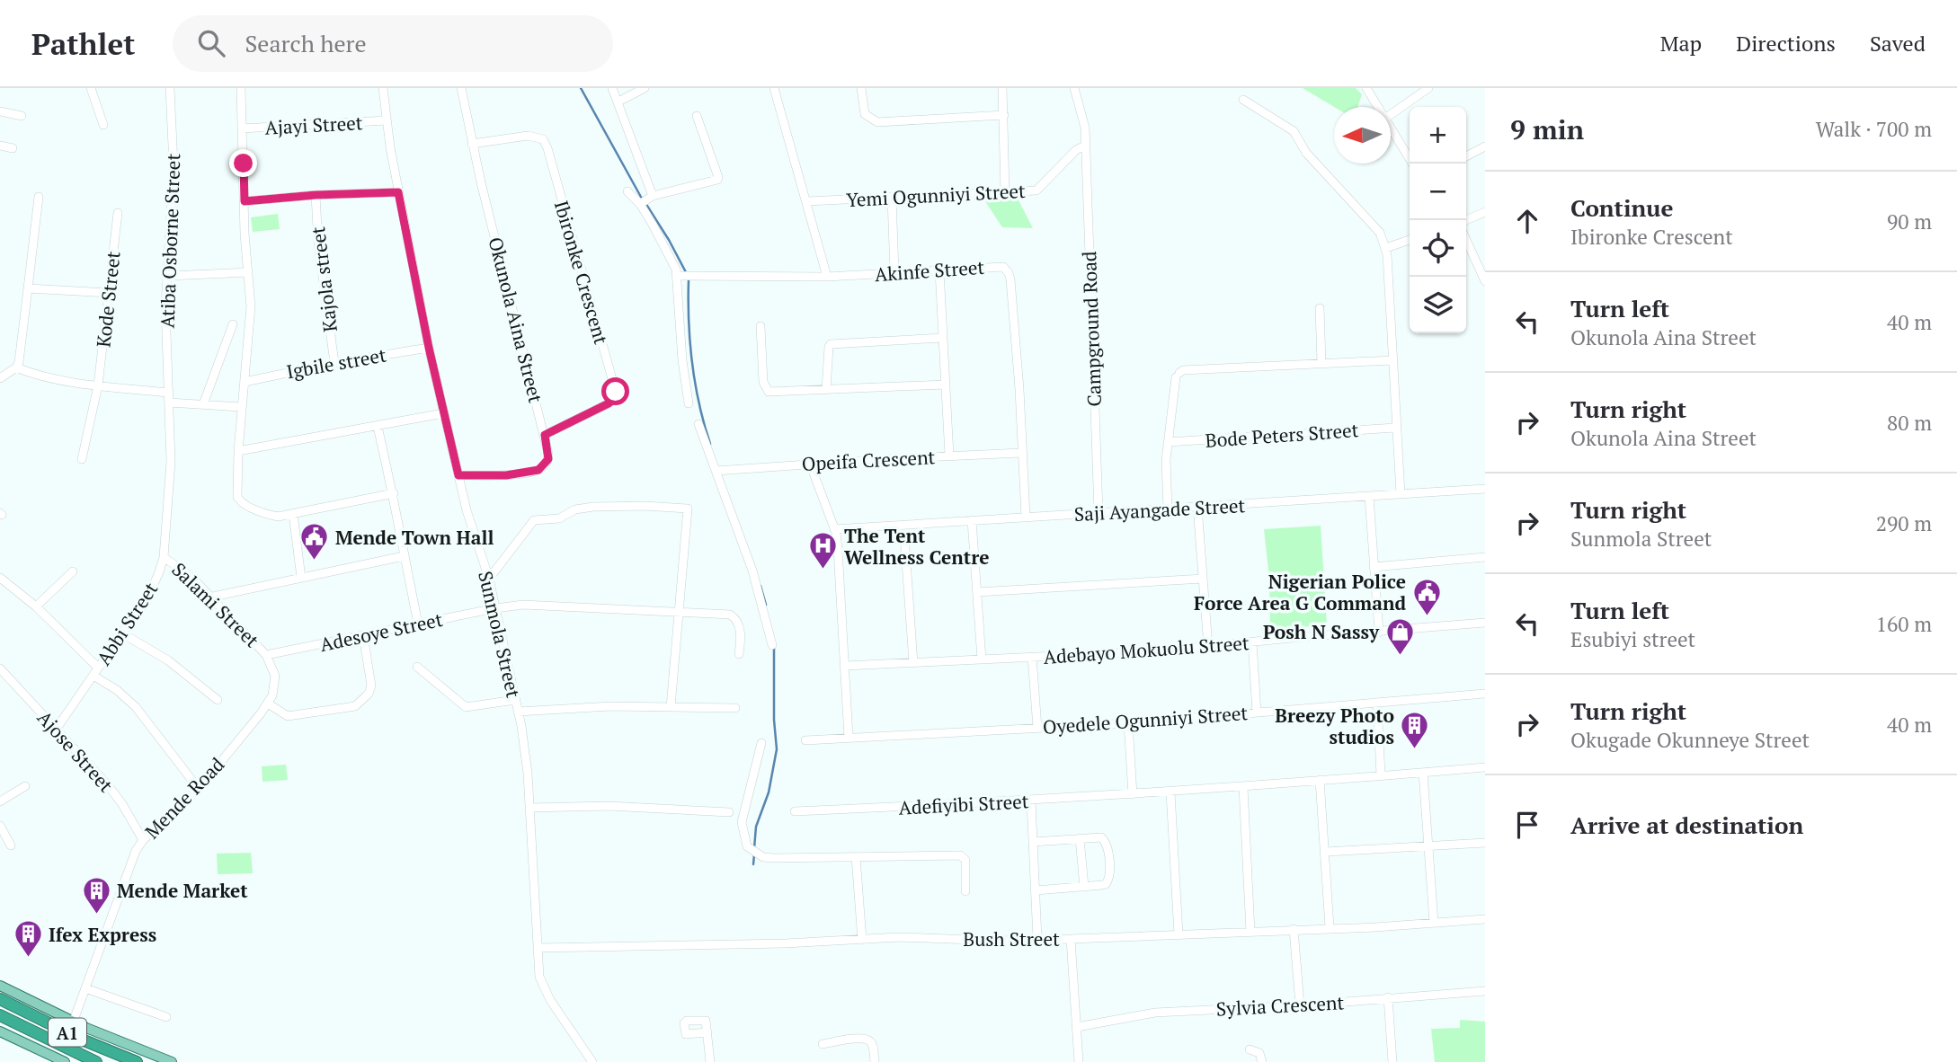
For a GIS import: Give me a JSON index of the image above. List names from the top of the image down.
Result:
{
  "streets": {
    "highway": ["A1"],
    "street": [
      "Ajayi Street",
      "Yemi Ogunniyi Street",
      "Atiba Osborne Street",
      "Akinfe Street",
      "Ibironke Crescent",
      "Kajola street",
      "Kode Street",
      "Okunola Aina Street",
      "Campground Road",
      "Igbile street",
      "Bode Peters Street",
      "Opeifa Crescent",
      "Saji Ayangade Street",
      "Salami Street",
      "Abbi Street",
      "Adesoye Street",
      "Sunmola Street",
      "Adebayo Mokuolu Street",
      "Oyedele Ogunniyi Street",
      "Ajose Street",
      "Mende Road",
      "Adefiyibi Street",
      "Bush Street",
      "Sylvia Crescent"
    ]
  },
  "crossings": [
    ["Ajayi Street", "Sunmola Street"],
    ["Yemi Ogunniyi Street", "Campground Road"],
    ["Atiba Osborne Street", "Abbi Street"],
    ["Akinfe Street", "Opeifa Crescent"],
    ["Akinfe Street", "Saji Ayangade Street"],
    ["Ibironke Crescent", "Okunola Aina Street"],
    ["Kajola street", "Igbile street"],
    ["Okunola Aina Street", "Sunmola Street"],
    ["Campground Road", "Saji Ayangade Street"],
    ["Igbile street", "Sunmola Street"],
    ["Salami Street", "Abbi Street"],
    ["Salami Street", "Adesoye Street"],
    ["Salami Street", "Mende Road"],
    ["Abbi Street", "Ajose Street"],
    ["Adesoye Street", "Sunmola Street"],
    ["Adesoye Street", "Mende Road"],
    ["Sunmola Street", "Bush Street"],
    ["Ajose Street", "Mende Road"]
  ],
  "places": {
    "public building": ["Mende Town Hall", "Nigerian Police Force Area G Command"],
    "hospital": ["The Tent Wellness Centre"],
    "shop": ["Posh N Sassy"],
    "building": ["Breezy Photo studios", "Mende Market", "Ifex Express"]
  },
  "north": "left",
  "page": {
    "header": "Pathlet",
    "search": "Search here",
    "nav": ["Map", "Directions", "Saved"],
    "heading": ["9 min", "Walk · 700 m"],
    "map_buttons": ["+", "−"],
    "list": [
      ["Continue", "Ibironke Crescent", "90 m"],
      ["Turn left", "Okunola Aina Street", "40 m"],
      ["Turn right", "Okunola Aina Street", "80 m"],
      ["Turn right", "Sunmola Street", "290 m"],
      ["Turn left", "Esubiyi street", "160 m"],
      ["Turn right", "Okugade Okunneye Street", "40 m"],
      "Arrive at destination"
    ]
  }
}
